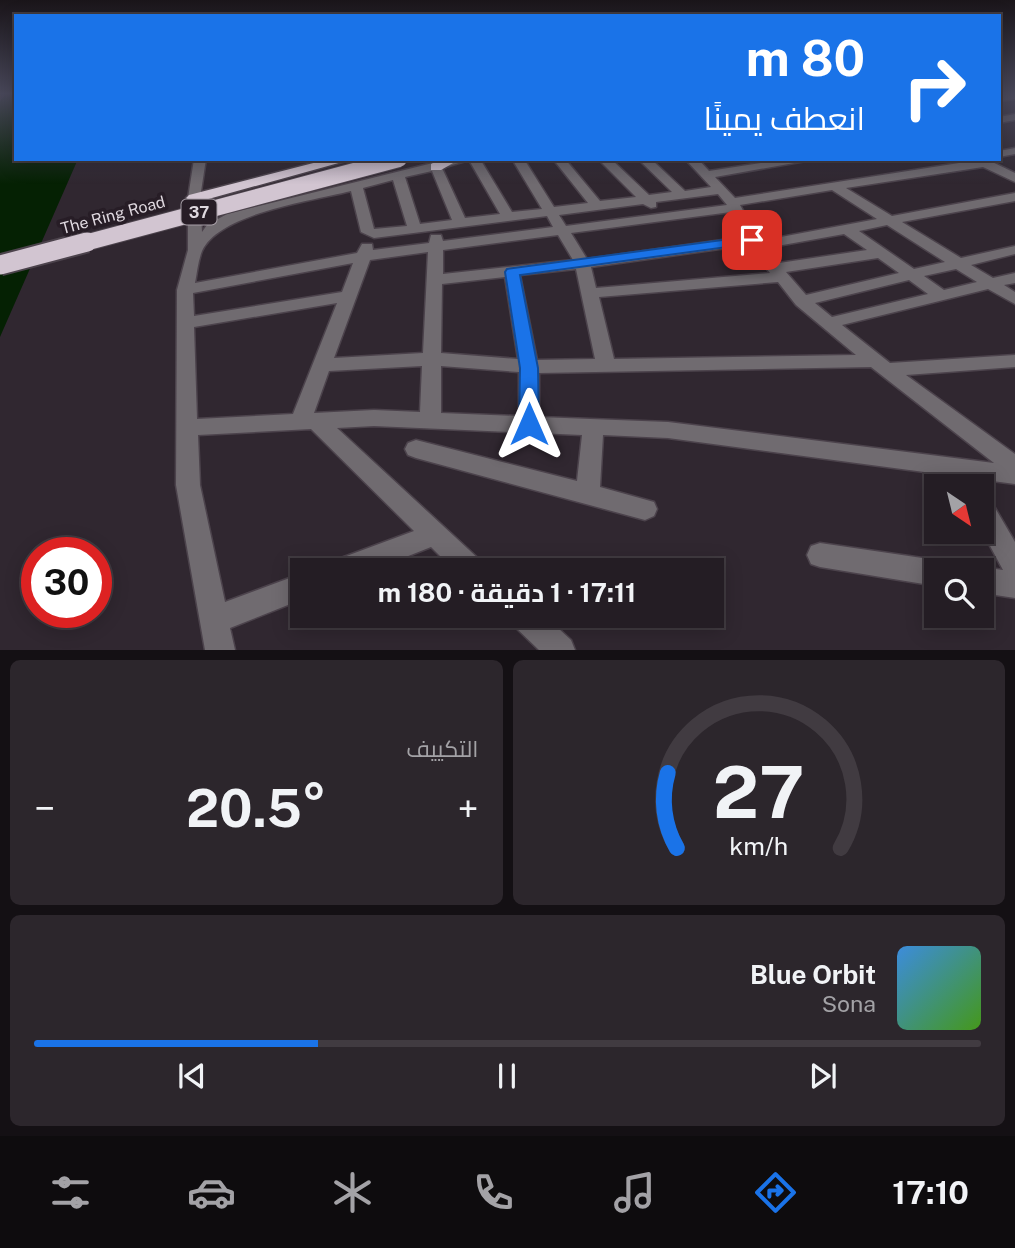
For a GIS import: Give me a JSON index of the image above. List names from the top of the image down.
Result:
{
  "streets": {
    "highway": ["37", "The Ring Road"]
  },
  "north": "bottom right",
  "page": {
    "turn": ["80 m", "انعطف يمينًا"],
    "limit": "30",
    "trip": "17:11 · 1 دقيقة · 180 m",
    "tile": "التكييف",
    "heat": ["−", "20.5°", "+"],
    "song": ["Blue Orbit", "Sona"],
    "tabs": "17:10",
    "gauge": ["27", "km/h"]
  }
}
